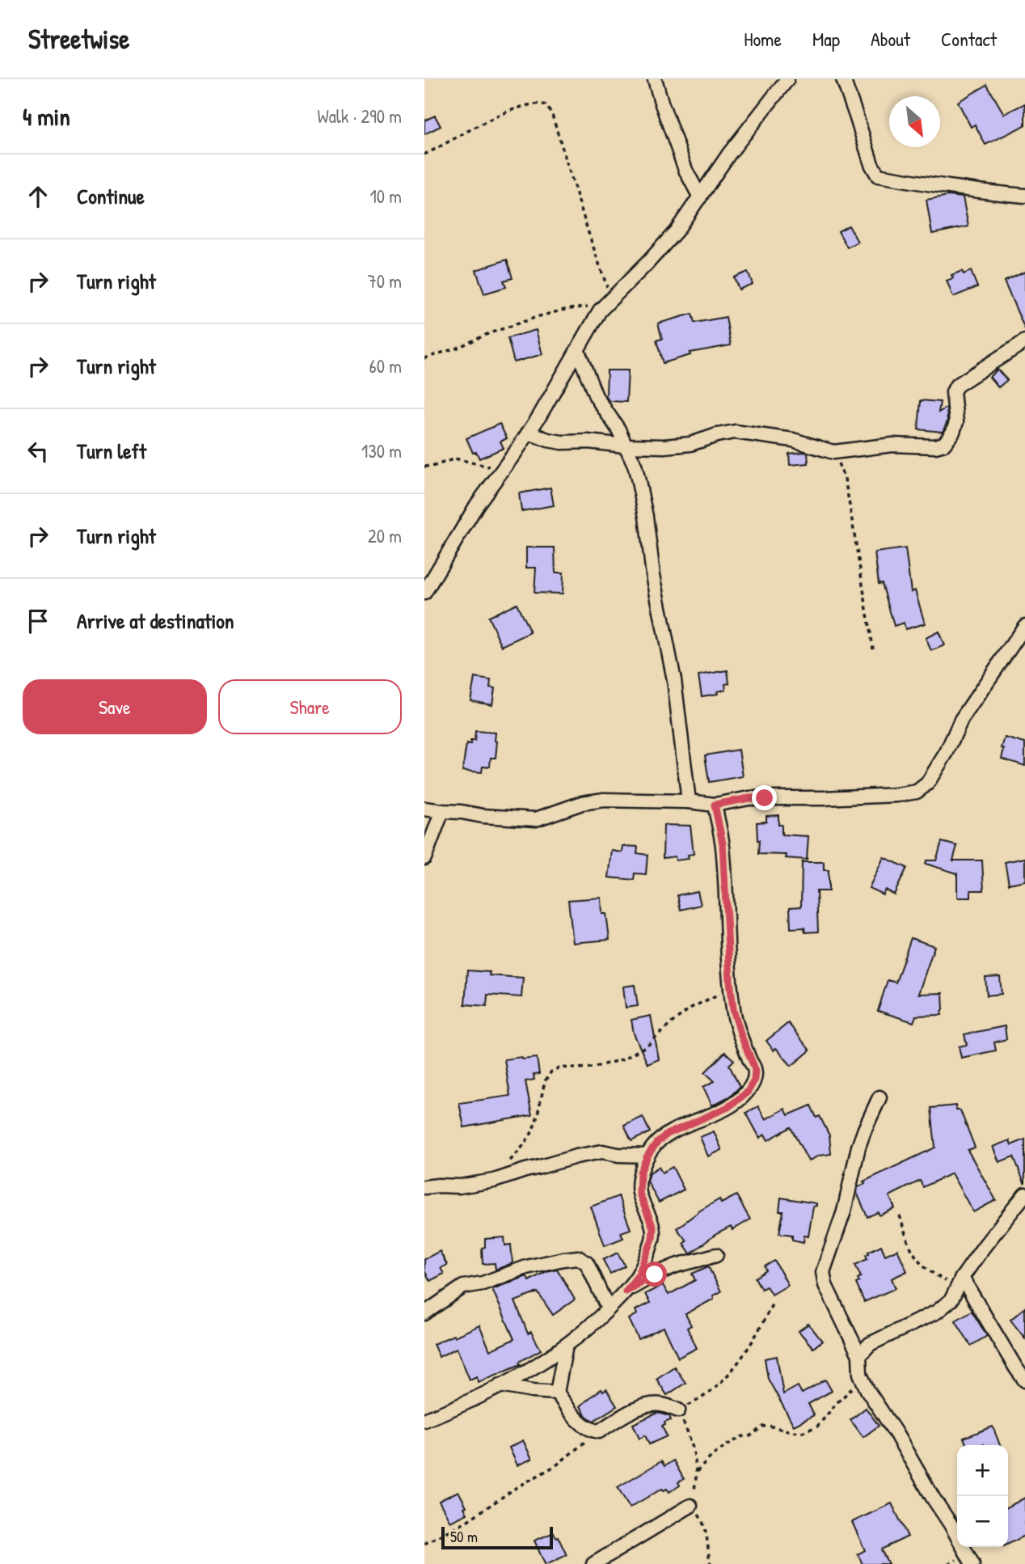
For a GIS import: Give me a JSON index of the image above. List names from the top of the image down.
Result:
{
  "scale_bar": "50 m",
  "north": "bottom right",
  "page": {
    "header": "Streetwise",
    "nav": [
      "Home",
      "Map",
      "About",
      "Contact"
    ],
    "heading": ["4 min", "Walk · 290 m"],
    "list": [
      ["Continue", "10 m"],
      ["Turn right", "70 m"],
      ["Turn right", "60 m"],
      ["Turn left", "130 m"],
      ["Turn right", "20 m"],
      "Arrive at destination"
    ],
    "buttons": ["Save", "Share"],
    "map_buttons": ["+", "−"],
    "scale": "50 m"
  }
}
